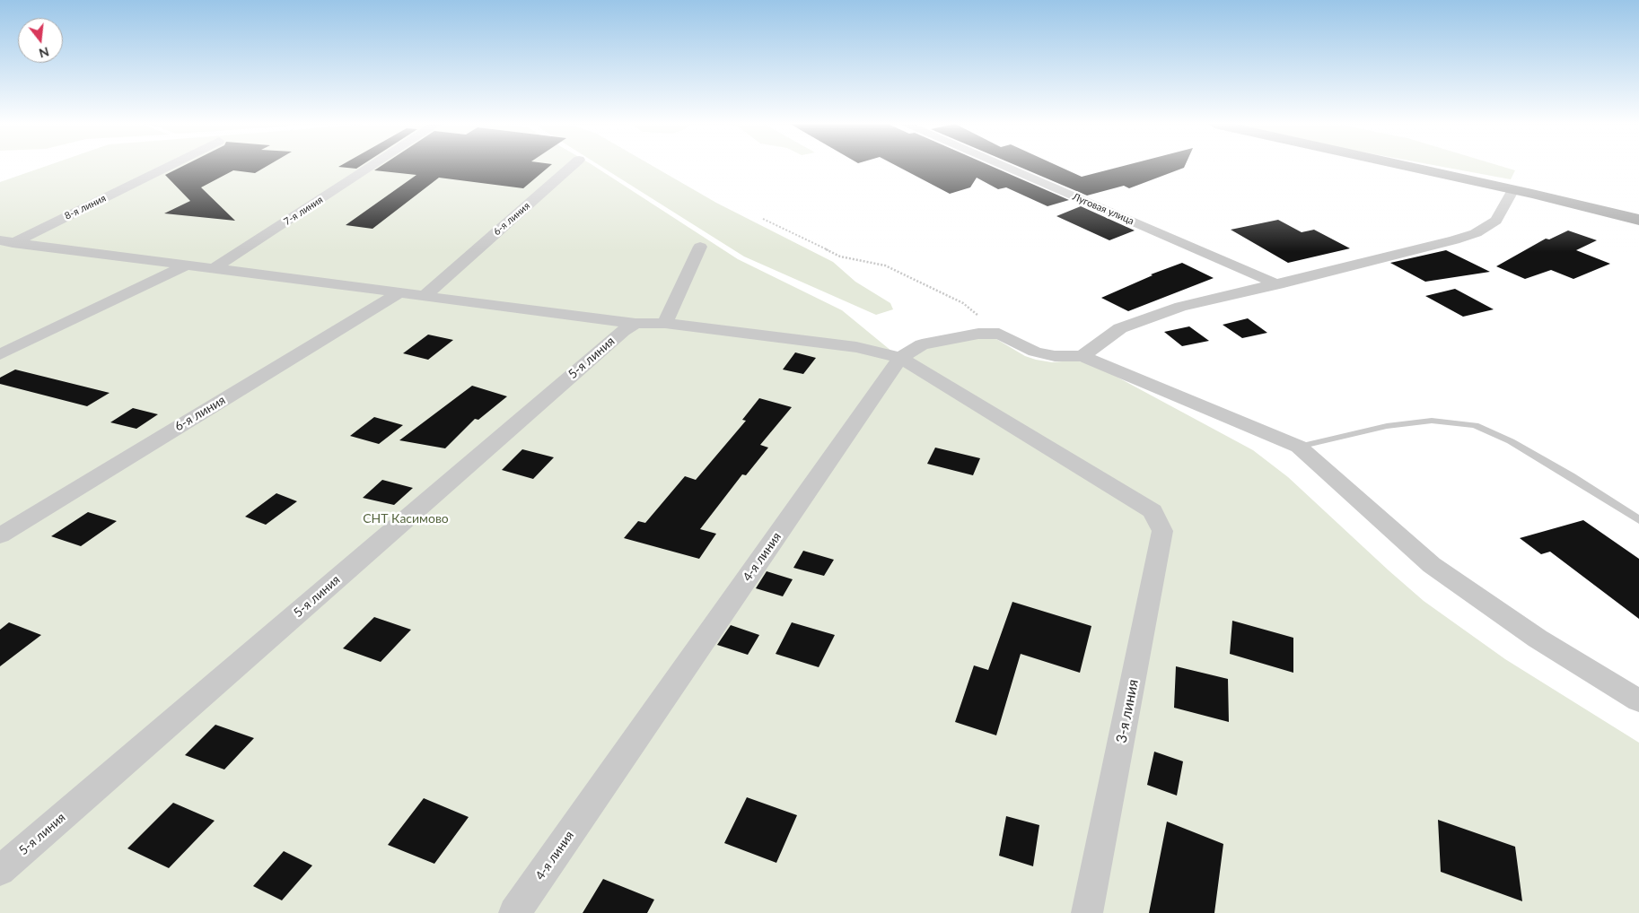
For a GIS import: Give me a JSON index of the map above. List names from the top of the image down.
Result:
{
  "streets": {
    "street": [
      "8-я линия",
      "Луговая улица",
      "7-я линия",
      "6-я линия",
      "5-я линия",
      "4-я линия",
      "3-я линия"
    ]
  },
  "crossings": [
    ["4-я линия", "3-я линия"]
  ],
  "parks": ["СНТ Касимово"],
  "north": "bottom"
}
